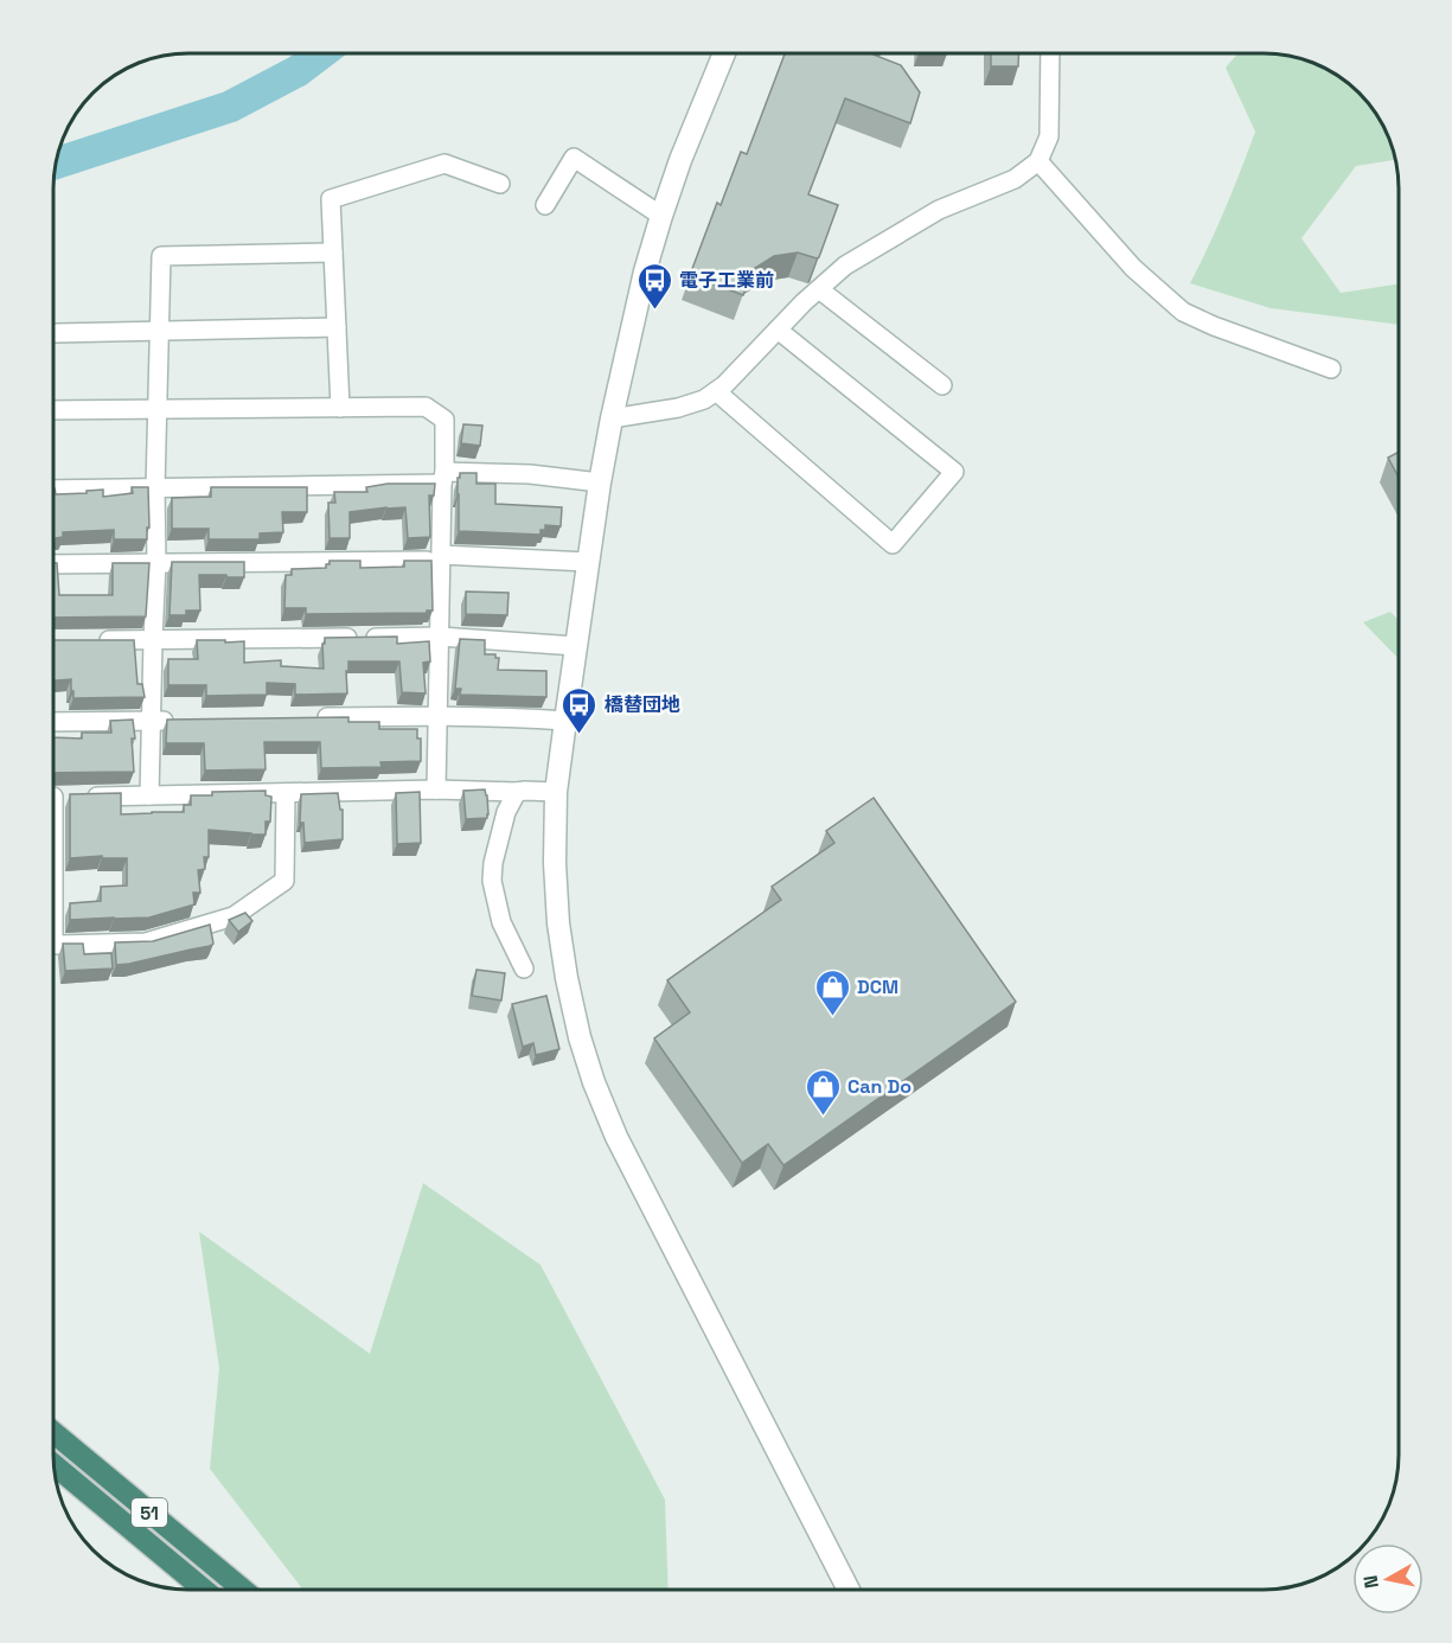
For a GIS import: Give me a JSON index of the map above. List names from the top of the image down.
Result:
{
  "streets": {
    "highway": ["51"]
  },
  "places": {
    "bus stop": ["電子工業前", "橋替団地"],
    "shop": ["DCM", "Can Do"]
  },
  "north": "left"
}
